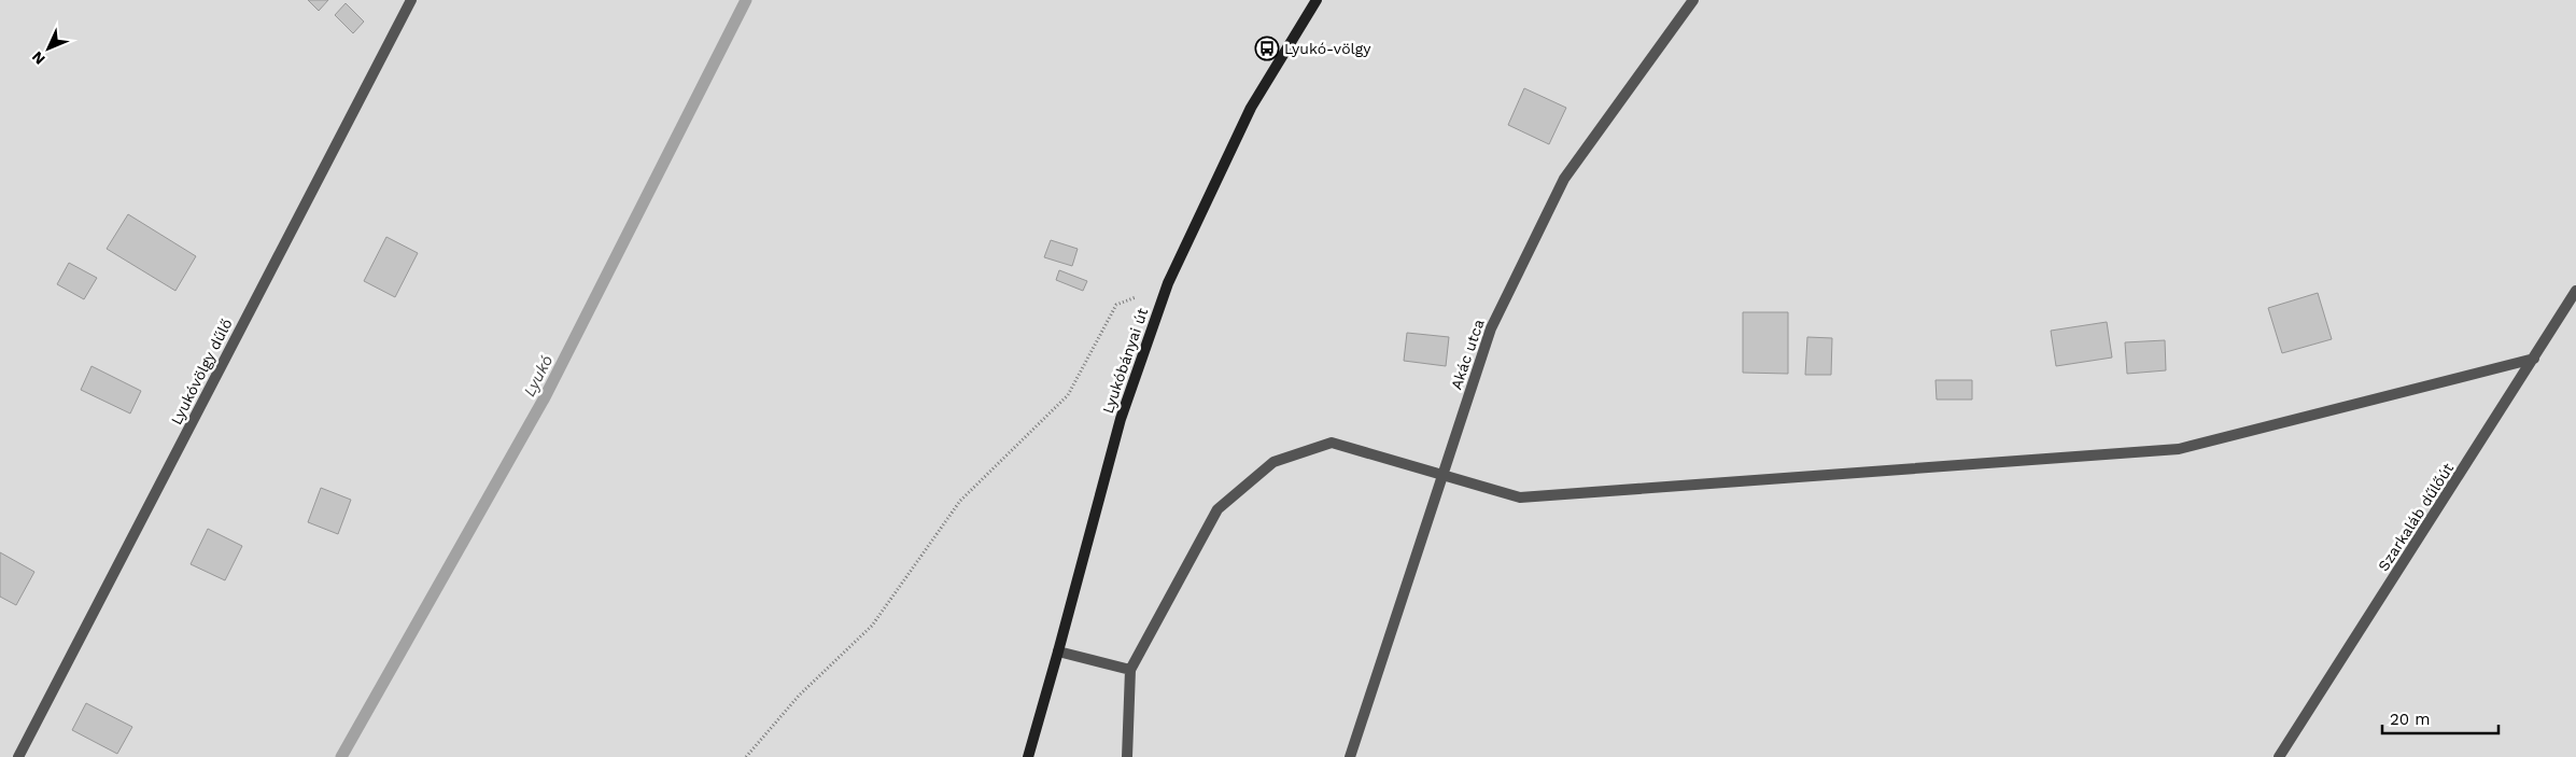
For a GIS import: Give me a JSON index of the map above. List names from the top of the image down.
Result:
{
  "streets": {
    "main road": ["Lyukóbányai út"],
    "street": ["Akác utca", "Lyukóvölgy dűlő", "Szarkaláb dűlőút"]
  },
  "water": ["Lyukó"],
  "places": {
    "bus stop": ["Lyukó-völgy"]
  },
  "scale_bar": "20 m",
  "north": "bottom left"
}
